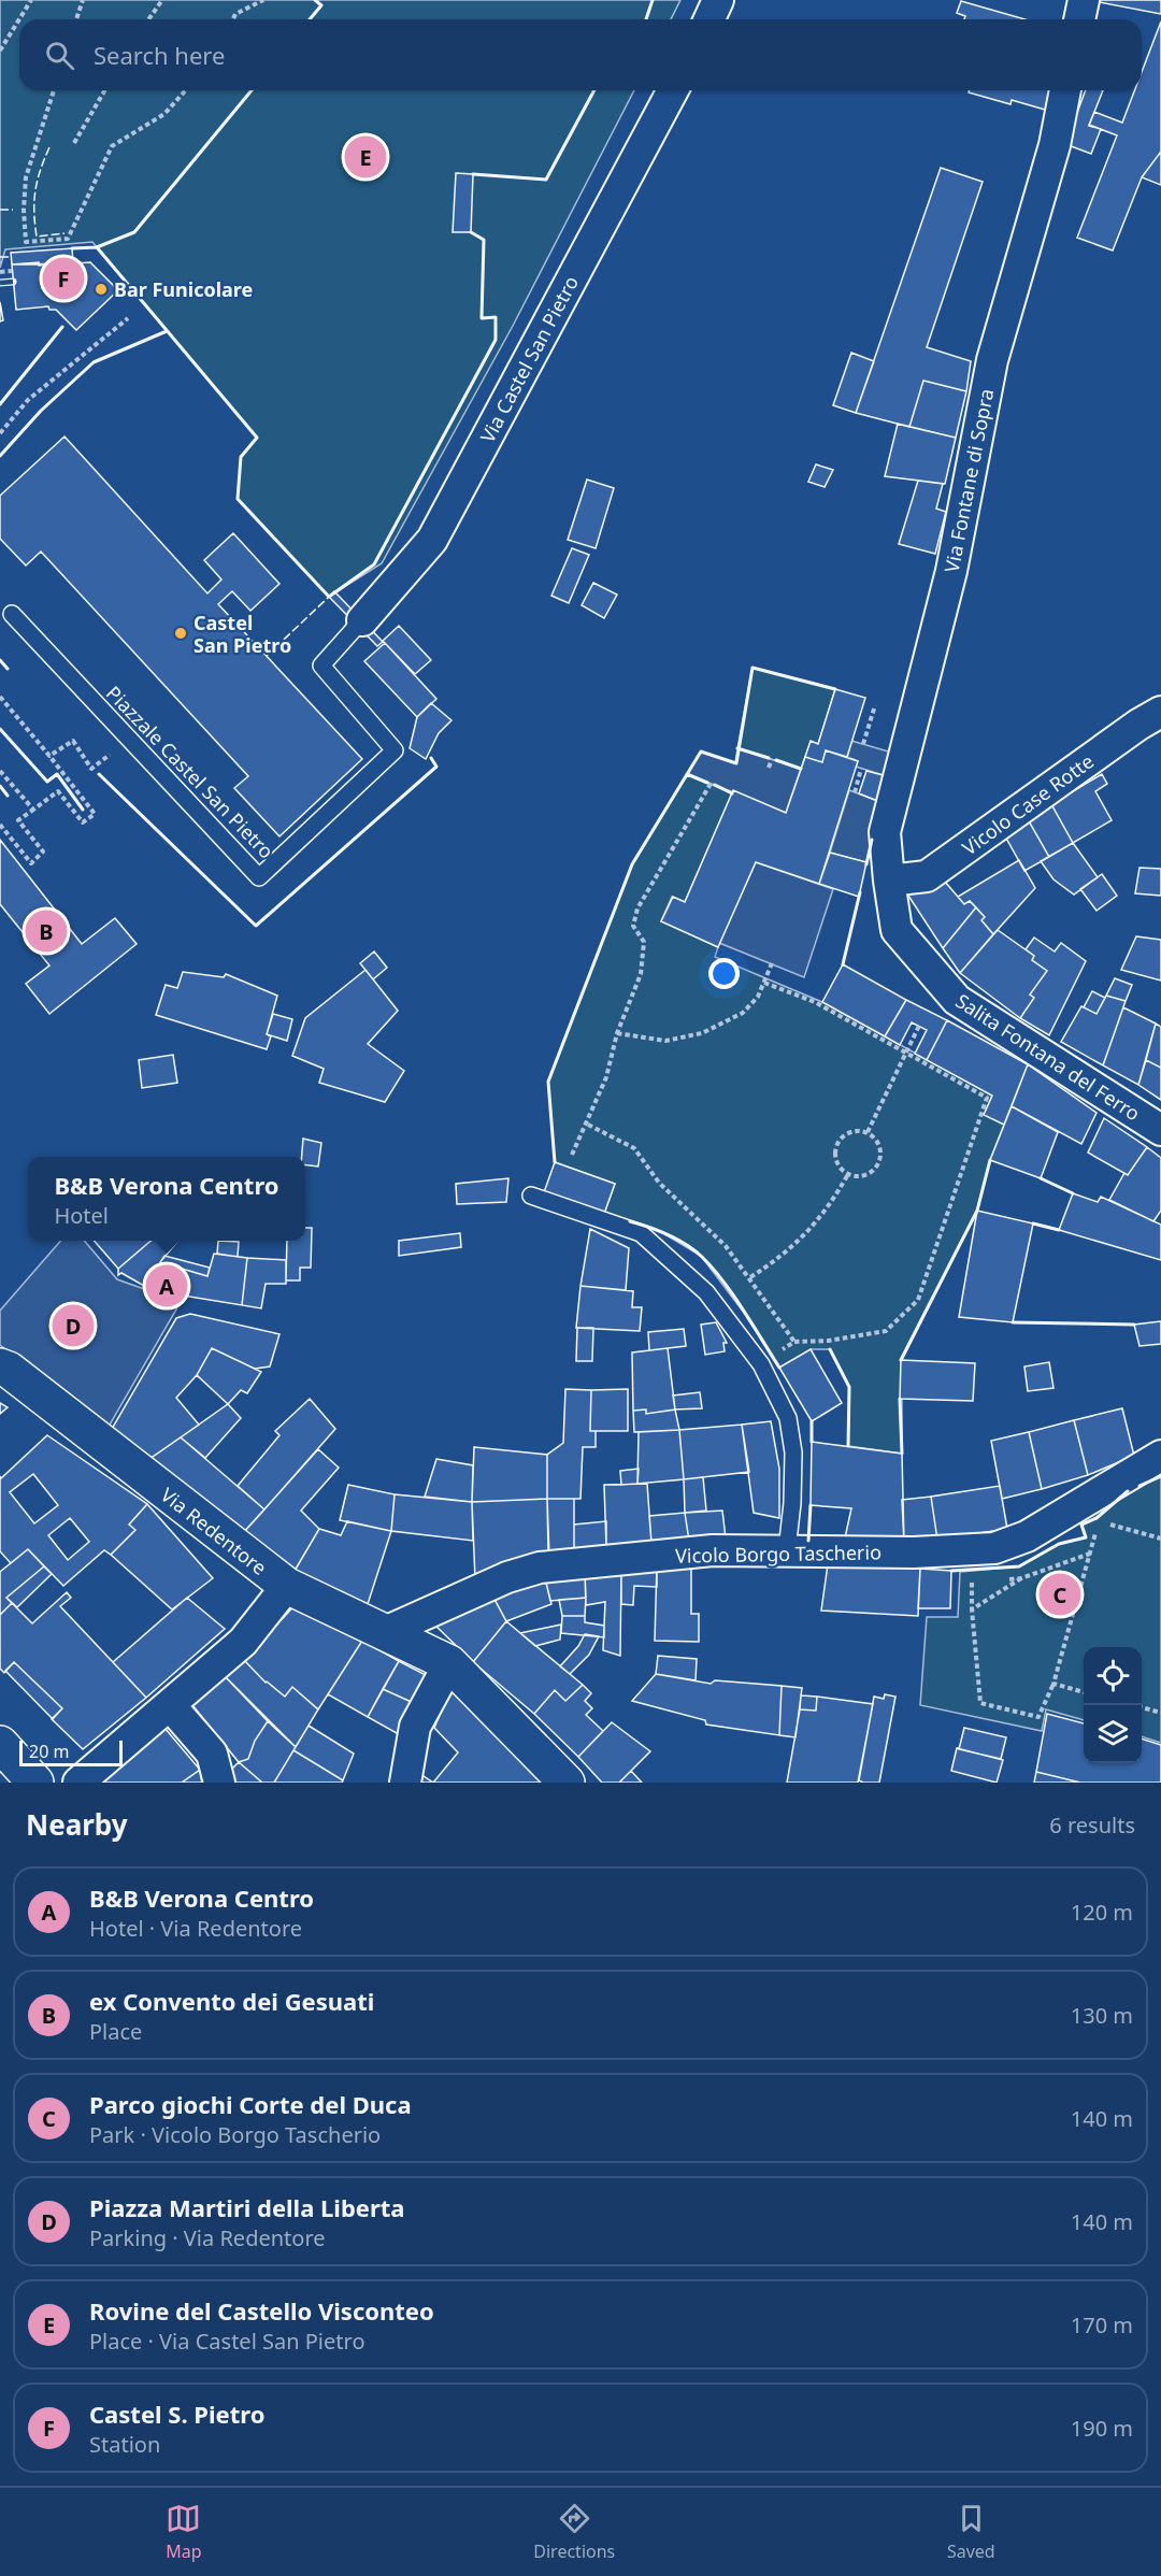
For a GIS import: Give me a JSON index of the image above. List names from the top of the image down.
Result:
{
  "streets": {
    "main road": ["Via Redentore"],
    "street": [
      "Via Castel San Pietro",
      "Via Fontane di Sopra",
      "Vicolo Case Rotte",
      "Salita Fontana del Ferro",
      "Vicolo Borgo Tascherio"
    ],
    "lane": ["Piazzale Castel San Pietro"]
  },
  "crossings": [
    ["Via Castel San Pietro", "Piazzale Castel San Pietro"],
    ["Via Fontane di Sopra", "Vicolo Case Rotte"],
    ["Via Fontane di Sopra", "Salita Fontana del Ferro"],
    ["Vicolo Case Rotte", "Salita Fontana del Ferro"],
    ["Via Redentore", "Vicolo Borgo Tascherio"]
  ],
  "places": ["Bar Funicolare", "Castel San Pietro"],
  "scale_bar": "20 m",
  "page": {
    "search": "Search here",
    "pins": [
      "E",
      "F",
      "B",
      "A",
      "D",
      "C"
    ],
    "popup": ["B&B Verona Centro", "Hotel"],
    "scale": "20 m",
    "heading": ["Nearby", "6 results"],
    "list": [
      {
        "mark": "A",
        "name": "B&B Verona Centro",
        "note": "Hotel · Via Redentore",
        "value": "120 m"
      },
      {
        "mark": "B",
        "name": "ex Convento dei Gesuati",
        "note": "Place",
        "value": "130 m"
      },
      {
        "mark": "C",
        "name": "Parco giochi Corte del Duca",
        "note": "Park · Vicolo Borgo Tascherio",
        "value": "140 m"
      },
      {
        "mark": "D",
        "name": "Piazza Martiri della Liberta",
        "note": "Parking · Via Redentore",
        "value": "140 m"
      },
      {
        "mark": "E",
        "name": "Rovine del Castello Visconteo",
        "note": "Place · Via Castel San Pietro",
        "value": "170 m"
      },
      {
        "mark": "F",
        "name": "Castel S. Pietro",
        "note": "Station",
        "value": "190 m"
      }
    ],
    "nav": ["Map", "Directions", "Saved"]
  }
}
